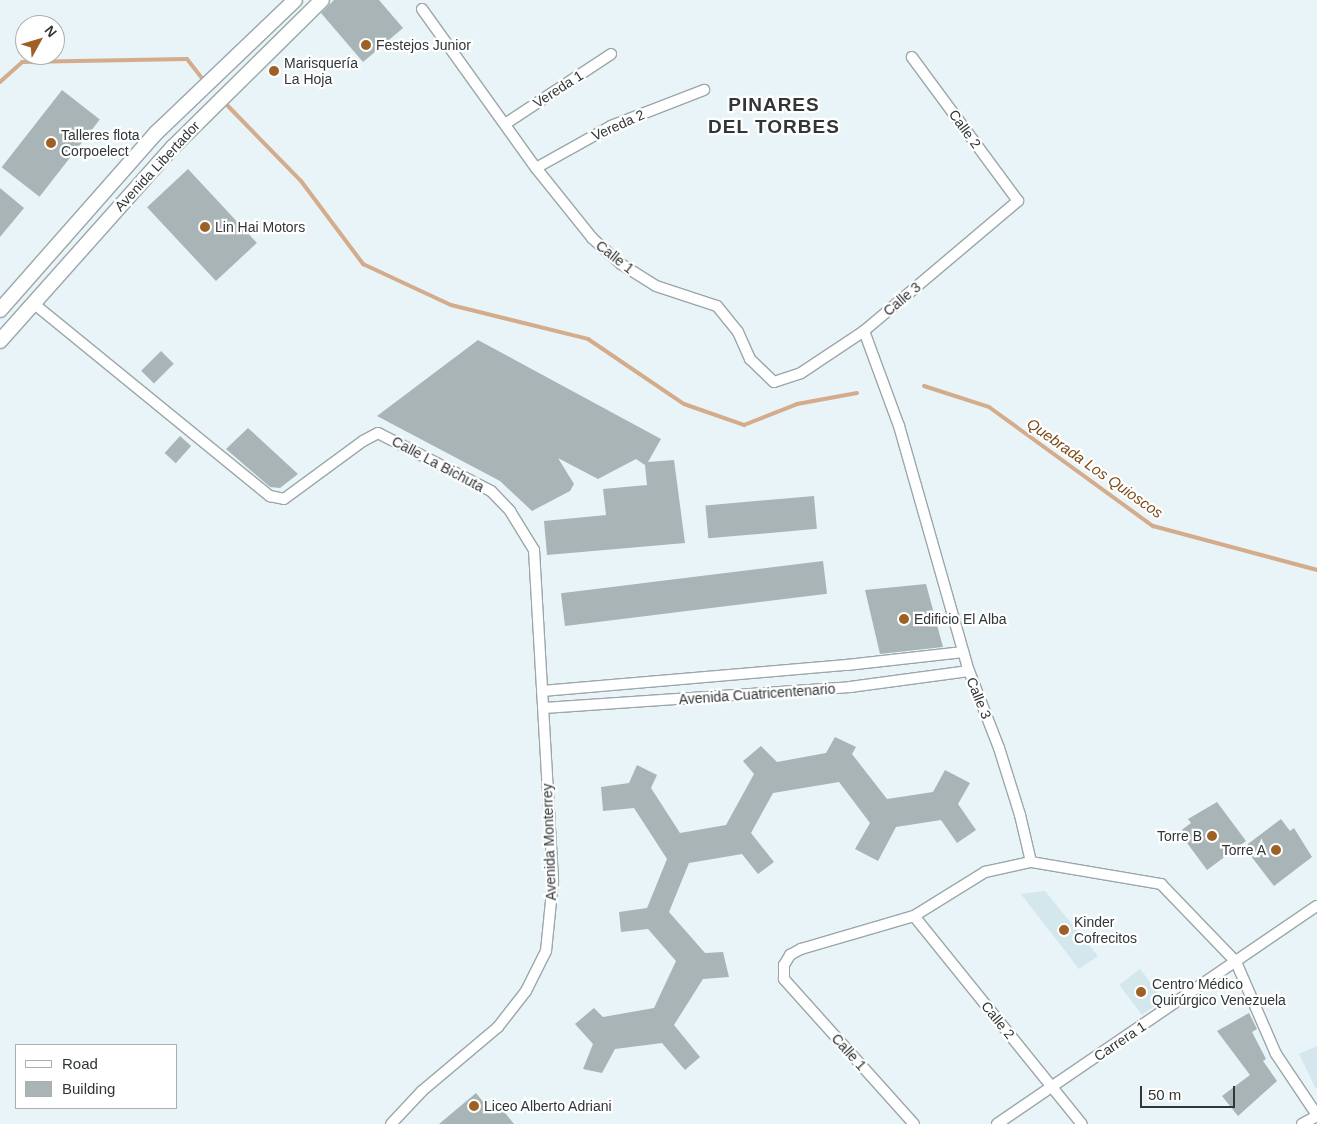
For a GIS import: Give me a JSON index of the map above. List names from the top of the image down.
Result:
{
  "streets": {
    "main road": ["Avenida Libertador"],
    "street": [
      "Vereda 1",
      "Vereda 2",
      "Calle 2",
      "Calle 1",
      "Calle 3",
      "Calle La Bichuta",
      "Avenida Cuatricentenario",
      "Avenida Monterrey",
      "Carrera 1"
    ]
  },
  "crossings": [
    ["Vereda 1", "Calle 1"],
    ["Vereda 2", "Calle 1"],
    ["Calle 2", "Calle 1"],
    ["Calle 2", "Calle 3"],
    ["Calle 2", "Carrera 1"],
    ["Avenida Libertador", "Calle La Bichuta"],
    ["Calle 1", "Calle 3"],
    ["Calle 3", "Avenida Cuatricentenario"],
    ["Calle La Bichuta", "Avenida Cuatricentenario"],
    ["Calle La Bichuta", "Avenida Monterrey"],
    ["Avenida Cuatricentenario", "Avenida Monterrey"]
  ],
  "districts": ["PINARES DEL TORBES"],
  "water": ["Quebrada Los Quioscos"],
  "places": [
    "Festejos Junior",
    "Marisquería La Hoja",
    "Talleres flota Corpoelect",
    "Lin Hai Motors",
    "Edificio El Alba",
    "Torre B",
    "Torre A",
    "Kinder Cofrecitos",
    "Centro Médico Quirúrgico Venezuela",
    "Liceo Alberto Adriani"
  ],
  "legend": ["Road", "Building"],
  "scale_bar": "50 m",
  "north": "top right"
}
